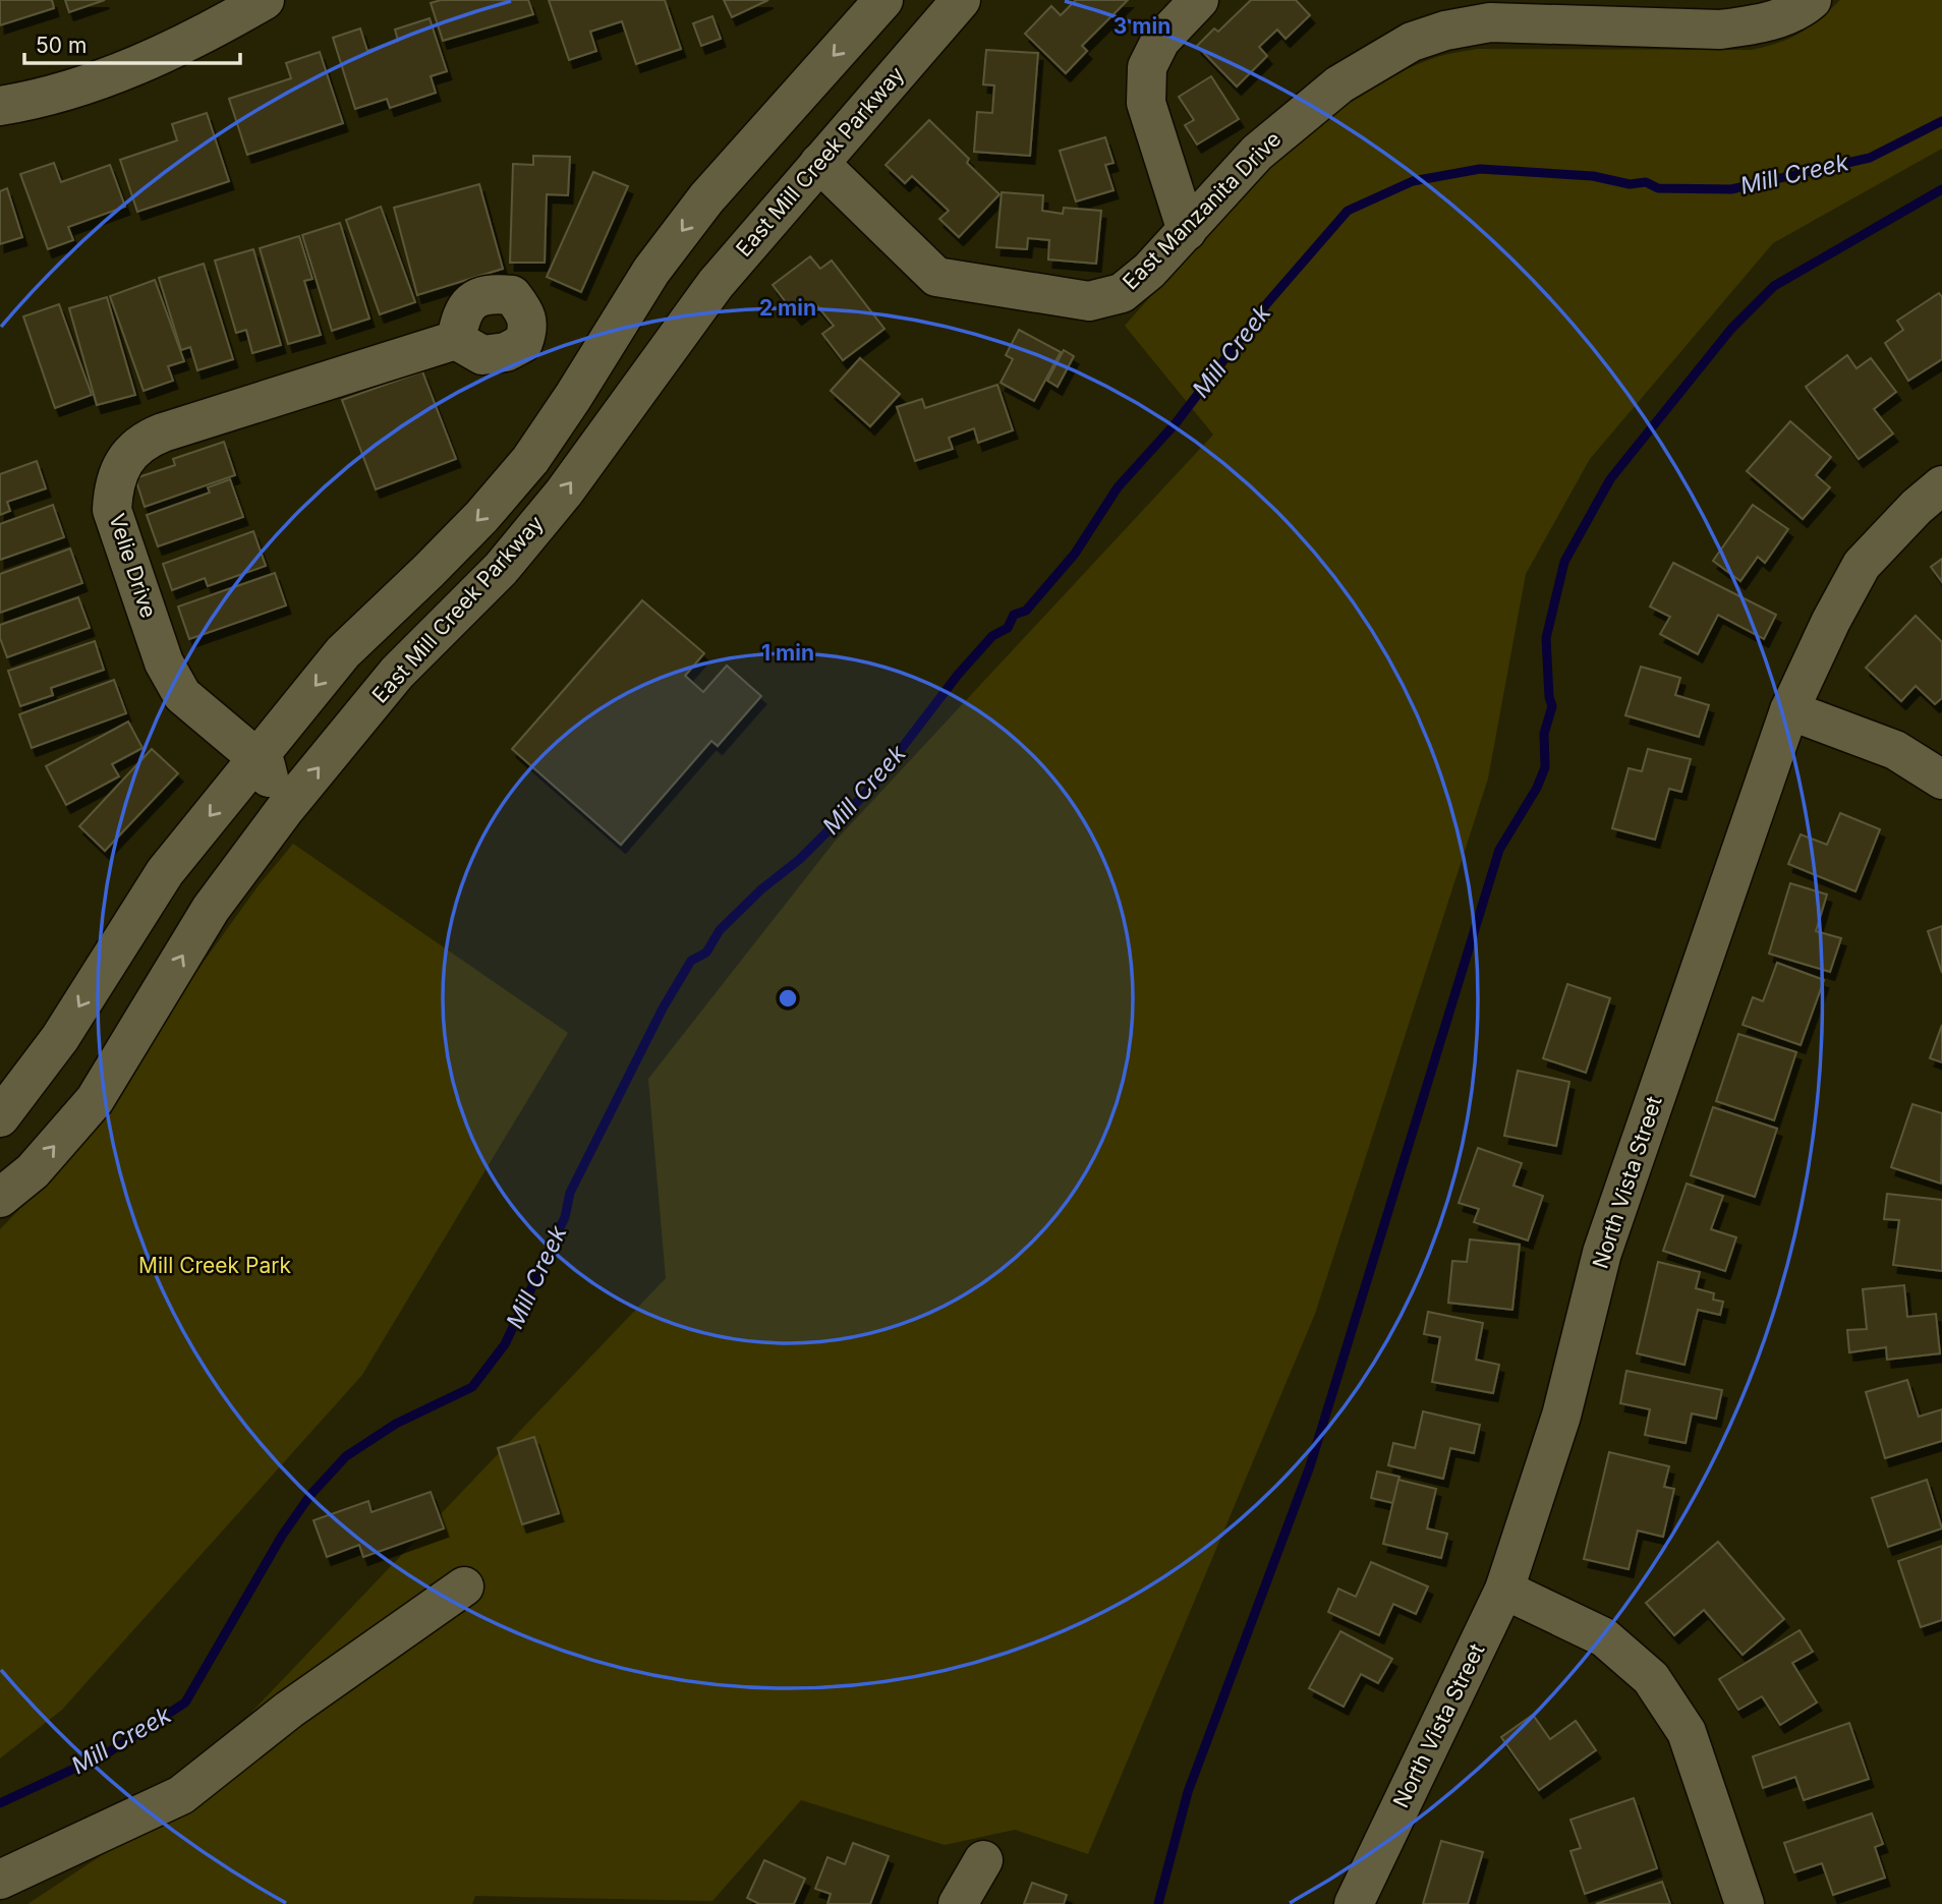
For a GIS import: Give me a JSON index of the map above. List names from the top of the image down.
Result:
{
  "streets": {
    "street": [
      "East Mill Creek Parkway",
      "East Manzanita Drive",
      "Velie Drive",
      "North Vista Street"
    ]
  },
  "crossings": [
    ["East Mill Creek Parkway", "East Manzanita Drive"],
    ["East Mill Creek Parkway", "Velie Drive"]
  ],
  "water": ["Mill Creek"],
  "parks": ["Mill Creek Park"],
  "scale_bar": "50 m",
  "rings": ["3 min", "2 min", "1 min"]
}
